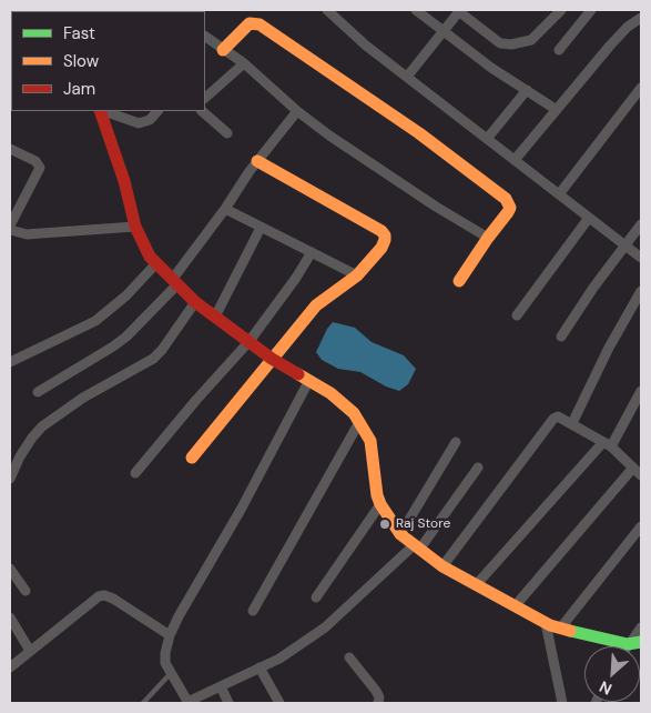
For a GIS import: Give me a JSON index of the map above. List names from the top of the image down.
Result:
{
  "places": ["Raj Store"],
  "legend": ["Fast", "Slow", "Jam"],
  "north": "bottom left"
}
